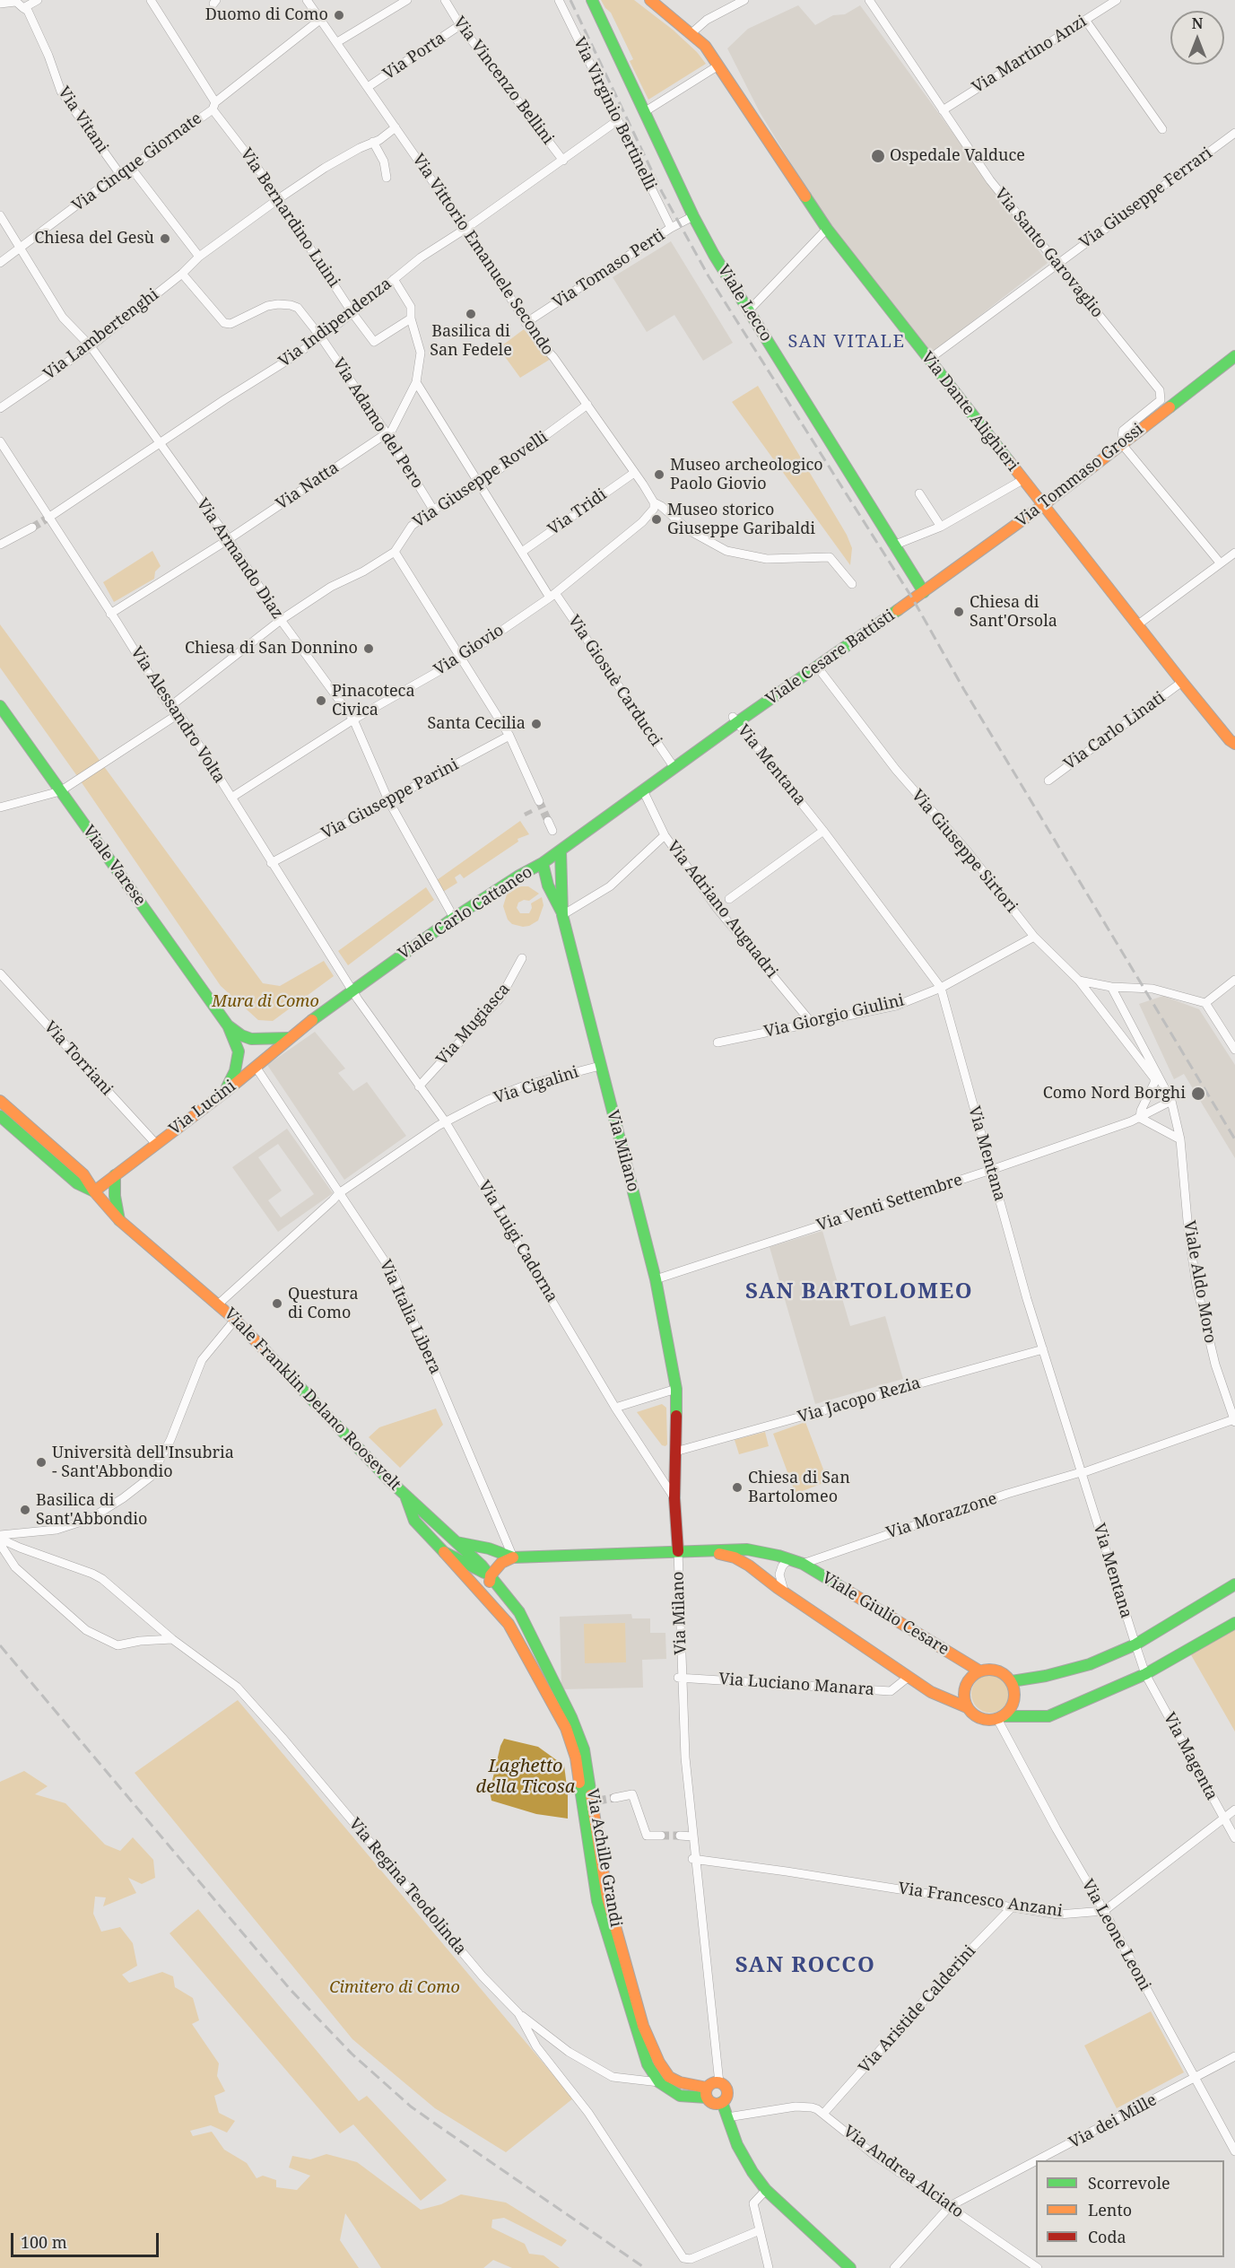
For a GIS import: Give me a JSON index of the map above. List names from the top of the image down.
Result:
{
  "streets": {
    "main road": [
      "Viale Lecco",
      "Via Dante Alighieri",
      "Via Tommaso Grossi",
      "Viale Cesare Battisti",
      "Viale Varese",
      "Viale Carlo Cattaneo",
      "Via Lucini",
      "Via Milano",
      "Viale Franklin Delano Roosevelt",
      "Viale Giulio Cesare",
      "Via Achille Grandi"
    ],
    "street": [
      "Via Martino Anzi",
      "Via Porta",
      "Via Vincenzo Bellini",
      "Via Virginio Bertinelli",
      "Via Vitani",
      "Via Cinque Giornate",
      "Via Giuseppe Ferrari",
      "Via Bernardino Luini",
      "Via Santo Garovaglio",
      "Via Vittorio Emanuele Secondo",
      "Via Tomaso Perti",
      "Via Indipendenza",
      "Via Lambertenghi",
      "Via Adamo del Pero",
      "Via Giuseppe Rovelli",
      "Via Natta",
      "Via Tridi",
      "Via Armando Diaz",
      "Via Giovio",
      "Via Giosuè Carducci",
      "Via Alessandro Volta",
      "Via Carlo Linati",
      "Via Mentana",
      "Via Giuseppe Parini",
      "Via Giuseppe Sirtori",
      "Via Adriano Auguadri",
      "Via Giorgio Giulini",
      "Via Mugiasca",
      "Via Torriani",
      "Via Cigalini",
      "Via Venti Settembre",
      "Via Luigi Cadorna",
      "Viale Aldo Moro",
      "Via Italia Libera",
      "Via Jacopo Rezia",
      "Via Morazzone",
      "Via Luciano Manara",
      "Via Magenta",
      "Via Regina Teodolinda",
      "Via Francesco Anzani",
      "Via Leone Leoni",
      "Via Aristide Calderini",
      "Via dei Mille",
      "Via Andrea Alciato"
    ]
  },
  "crossings": [
    ["Via Martino Anzi", "Via Santo Garovaglio"],
    ["Via Porta", "Via Vincenzo Bellini"],
    ["Via Porta", "Via Vittorio Emanuele Secondo"],
    ["Via Vincenzo Bellini", "Via Indipendenza"],
    ["Via Virginio Bertinelli", "Via Tomaso Perti"],
    ["Via Virginio Bertinelli", "Via Indipendenza"],
    ["Via Vitani", "Via Cinque Giornate"],
    ["Via Cinque Giornate", "Via Bernardino Luini"],
    ["Via Cinque Giornate", "Via Vittorio Emanuele Secondo"],
    ["Via Cinque Giornate", "Via Armando Diaz"],
    ["Via Giuseppe Ferrari", "Via Santo Garovaglio"],
    ["Via Giuseppe Ferrari", "Via Dante Alighieri"],
    ["Via Bernardino Luini", "Via Indipendenza"],
    ["Via Bernardino Luini", "Via Lambertenghi"],
    ["Via Santo Garovaglio", "Via Tommaso Grossi"],
    ["Via Vittorio Emanuele Secondo", "Via Tomaso Perti"],
    ["Via Vittorio Emanuele Secondo", "Via Indipendenza"],
    ["Via Vittorio Emanuele Secondo", "Via Lambertenghi"],
    ["Via Vittorio Emanuele Secondo", "Via Giuseppe Rovelli"],
    ["Via Vittorio Emanuele Secondo", "Via Tridi"],
    ["Via Vittorio Emanuele Secondo", "Via Giovio"],
    ["Via Tomaso Perti", "Viale Lecco"],
    ["Viale Lecco", "Via Tommaso Grossi"],
    ["Viale Lecco", "Viale Cesare Battisti"],
    ["Via Indipendenza", "Via Adamo del Pero"],
    ["Via Indipendenza", "Via Armando Diaz"],
    ["Via Indipendenza", "Via Alessandro Volta"],
    ["Via Lambertenghi", "Via Adamo del Pero"],
    ["Via Lambertenghi", "Via Armando Diaz"],
    ["Via Dante Alighieri", "Via Tommaso Grossi"],
    ["Via Dante Alighieri", "Via Carlo Linati"],
    ["Via Adamo del Pero", "Via Giuseppe Rovelli"],
    ["Via Adamo del Pero", "Via Natta"],
    ["Via Tommaso Grossi", "Viale Cesare Battisti"],
    ["Via Giuseppe Rovelli", "Via Armando Diaz"],
    ["Via Giuseppe Rovelli", "Via Giosuè Carducci"],
    ["Via Giuseppe Rovelli", "Via Alessandro Volta"],
    ["Via Natta", "Via Armando Diaz"],
    ["Via Natta", "Via Giosuè Carducci"],
    ["Via Natta", "Via Alessandro Volta"],
    ["Via Tridi", "Via Giosuè Carducci"],
    ["Via Armando Diaz", "Via Giovio"],
    ["Via Armando Diaz", "Via Giuseppe Parini"],
    ["Via Armando Diaz", "Viale Carlo Cattaneo"],
    ["Via Giovio", "Via Giosuè Carducci"],
    ["Via Giovio", "Via Alessandro Volta"],
    ["Viale Cesare Battisti", "Via Giosuè Carducci"],
    ["Viale Cesare Battisti", "Via Mentana"],
    ["Viale Cesare Battisti", "Via Giuseppe Sirtori"],
    ["Viale Cesare Battisti", "Viale Carlo Cattaneo"],
    ["Via Giosuè Carducci", "Viale Carlo Cattaneo"],
    ["Via Alessandro Volta", "Via Giuseppe Parini"],
    ["Via Alessandro Volta", "Viale Carlo Cattaneo"],
    ["Via Alessandro Volta", "Via Luigi Cadorna"],
    ["Via Mentana", "Via Giorgio Giulini"],
    ["Via Mentana", "Via Venti Settembre"],
    ["Via Mentana", "Via Jacopo Rezia"],
    ["Via Mentana", "Via Morazzone"],
    ["Via Mentana", "Via Magenta"],
    ["Via Giuseppe Sirtori", "Via Giorgio Giulini"],
    ["Via Giuseppe Sirtori", "Via Venti Settembre"],
    ["Viale Varese", "Viale Carlo Cattaneo"],
    ["Viale Varese", "Via Lucini"],
    ["Via Adriano Auguadri", "Viale Carlo Cattaneo"],
    ["Via Adriano Auguadri", "Via Giorgio Giulini"],
    ["Viale Carlo Cattaneo", "Via Lucini"],
    ["Viale Carlo Cattaneo", "Via Milano"],
    ["Viale Carlo Cattaneo", "Via Luigi Cadorna"],
    ["Via Mugiasca", "Via Luigi Cadorna"],
    ["Via Torriani", "Via Lucini"],
    ["Via Cigalini", "Via Milano"],
    ["Via Cigalini", "Via Luigi Cadorna"],
    ["Via Cigalini", "Via Italia Libera"],
    ["Via Cigalini", "Viale Franklin Delano Roosevelt"],
    ["Via Lucini", "Via Italia Libera"],
    ["Via Lucini", "Viale Franklin Delano Roosevelt"],
    ["Via Milano", "Via Venti Settembre"],
    ["Via Milano", "Via Luigi Cadorna"],
    ["Via Milano", "Via Jacopo Rezia"],
    ["Via Milano", "Viale Giulio Cesare"],
    ["Via Milano", "Via Luciano Manara"],
    ["Via Milano", "Via Achille Grandi"],
    ["Via Milano", "Via Francesco Anzani"],
    ["Via Venti Settembre", "Viale Aldo Moro"],
    ["Viale Aldo Moro", "Via Morazzone"],
    ["Viale Franklin Delano Roosevelt", "Via Achille Grandi"],
    ["Via Morazzone", "Viale Giulio Cesare"],
    ["Viale Giulio Cesare", "Via Luciano Manara"],
    ["Viale Giulio Cesare", "Via Leone Leoni"],
    ["Via Francesco Anzani", "Via Leone Leoni"],
    ["Via Francesco Anzani", "Via Aristide Calderini"],
    ["Via Leone Leoni", "Via dei Mille"],
    ["Via Aristide Calderini", "Via Andrea Alciato"],
    ["Via dei Mille", "Via Andrea Alciato"]
  ],
  "districts": ["SAN VITALE", "SAN BARTOLOMEO", "SAN ROCCO"],
  "water": ["Laghetto della Ticosa"],
  "parks": ["Mura di Como", "Cimitero di Como"],
  "places": [
    "Duomo di Como",
    "Ospedale Valduce",
    "Chiesa del Gesù",
    "Basilica di San Fedele",
    "Museo archeologico Paolo Giovio",
    "Museo storico Giuseppe Garibaldi",
    "Chiesa di Sant'Orsola",
    "Chiesa di San Donnino",
    "Pinacoteca Civica",
    "Santa Cecilia",
    "Como Nord Borghi",
    "Questura di Como",
    "Università dell'Insubria - Sant'Abbondio",
    "Chiesa di San Bartolomeo",
    "Basilica di Sant'Abbondio"
  ],
  "legend": ["Scorrevole", "Lento", "Coda"],
  "scale_bar": "100 m",
  "north": "top"
}
